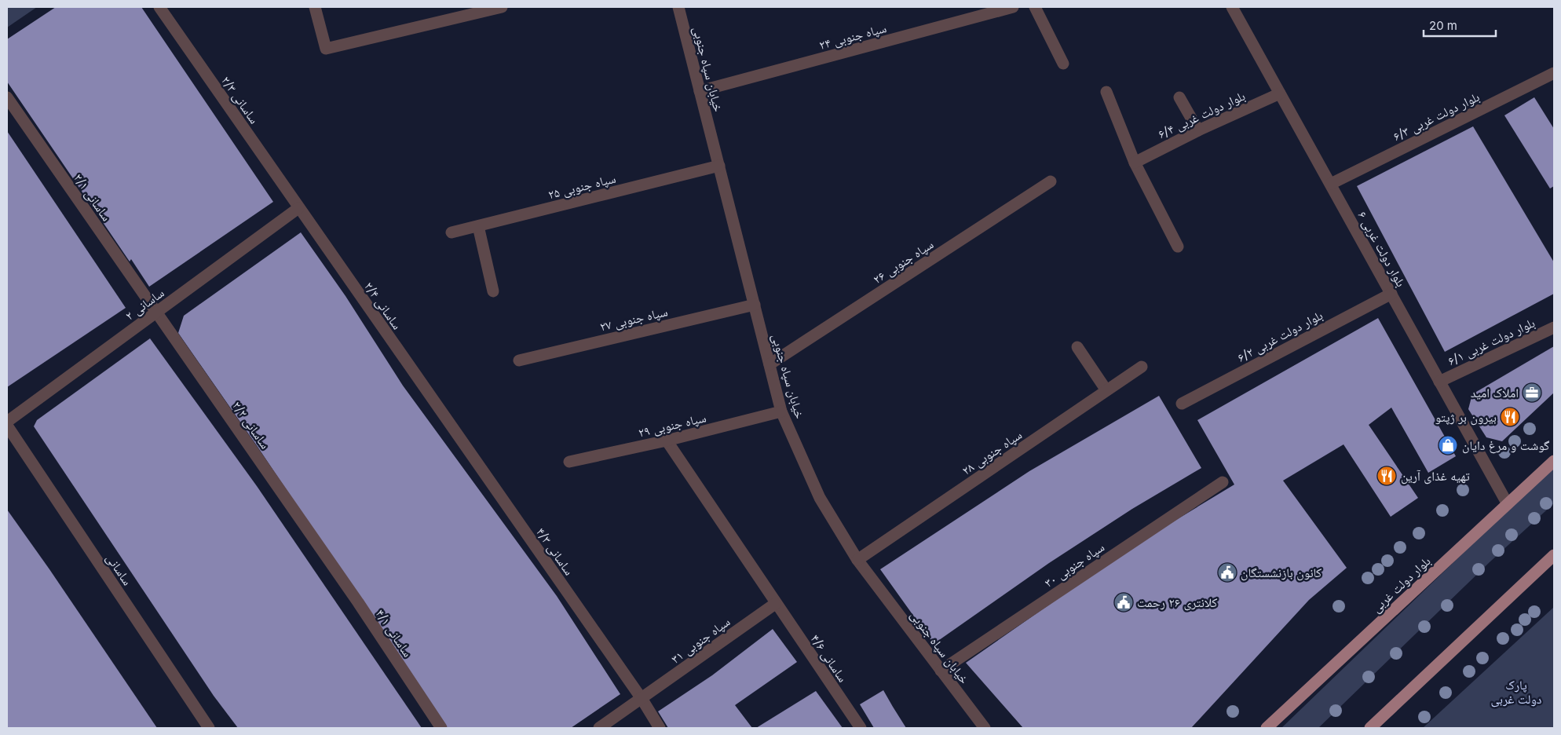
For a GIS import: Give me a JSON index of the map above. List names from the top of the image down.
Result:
{
  "streets": {
    "main road": ["بلوار دولت غربی"],
    "street": [
      "۲۴ سپاه جنوبی",
      "خیابان سپاه جنوبی",
      "۲/۳ ساسانی",
      "بلوار دولت غربی ۶/۴",
      "بلوار دولت غربی ۶/۳",
      "۲۵ سپاه جنوبی",
      "۲/۱ ساسانی",
      "بلوار دولت غربی ۶",
      "۲۶ سپاه جنوبی",
      "۲ ساسانی",
      "۲/۴ ساسانی",
      "۲۷ سپاه جنوبی",
      "بلوار دولت غربی ۶/۲",
      "بلوار دولت غربی ۶/۱",
      "۲/۲ ساسانی",
      "۲۹ سپاه جنوبی",
      "۲۸ سپاه جنوبی",
      "۴/۳ ساسانی",
      "۳۰ سپاه جنوبی",
      "ساسانی",
      "۴/۱ ساسانی",
      "۳۱ سپاه جنوبی",
      "۴/۶ ساسانی"
    ]
  },
  "crossings": [
    ["۲۴ سپاه جنوبی", "خیابان سپاه جنوبی"],
    ["خیابان سپاه جنوبی", "۲۵ سپاه جنوبی"],
    ["خیابان سپاه جنوبی", "۲۶ سپاه جنوبی"],
    ["خیابان سپاه جنوبی", "۲۷ سپاه جنوبی"],
    ["خیابان سپاه جنوبی", "۲۹ سپاه جنوبی"],
    ["خیابان سپاه جنوبی", "۲۸ سپاه جنوبی"],
    ["خیابان سپاه جنوبی", "۳۰ سپاه جنوبی"],
    ["۲/۳ ساسانی", "۲ ساسانی"],
    ["۲/۳ ساسانی", "۲/۴ ساسانی"],
    ["بلوار دولت غربی ۶/۴", "بلوار دولت غربی ۶"],
    ["بلوار دولت غربی ۶/۳", "بلوار دولت غربی ۶"],
    ["۲/۱ ساسانی", "۲ ساسانی"],
    ["۲/۱ ساسانی", "۲/۲ ساسانی"],
    ["بلوار دولت غربی ۶", "بلوار دولت غربی ۶/۲"],
    ["بلوار دولت غربی ۶", "بلوار دولت غربی ۶/۱"],
    ["بلوار دولت غربی ۶", "بلوار دولت غربی"],
    ["۲ ساسانی", "۲/۴ ساسانی"],
    ["۲ ساسانی", "۲/۲ ساسانی"],
    ["۲/۴ ساسانی", "۴/۳ ساسانی"],
    ["۲/۲ ساسانی", "۴/۱ ساسانی"],
    ["۲۹ سپاه جنوبی", "۴/۶ ساسانی"],
    ["۴/۳ ساسانی", "۳۱ سپاه جنوبی"],
    ["۳۱ سپاه جنوبی", "۴/۶ ساسانی"]
  ],
  "parks": ["پارک دولت غربی"],
  "places": {
    "office": ["املاک امید"],
    "restaurant": ["بیرون بر ژپتو", "تهیه غذای آرین"],
    "shop": ["گوشت و مرغ دایان"],
    "public building": ["کانون بازنشستگان", "کلانتری ۲۶ رحمت"]
  },
  "scale_bar": "20 m"
}
